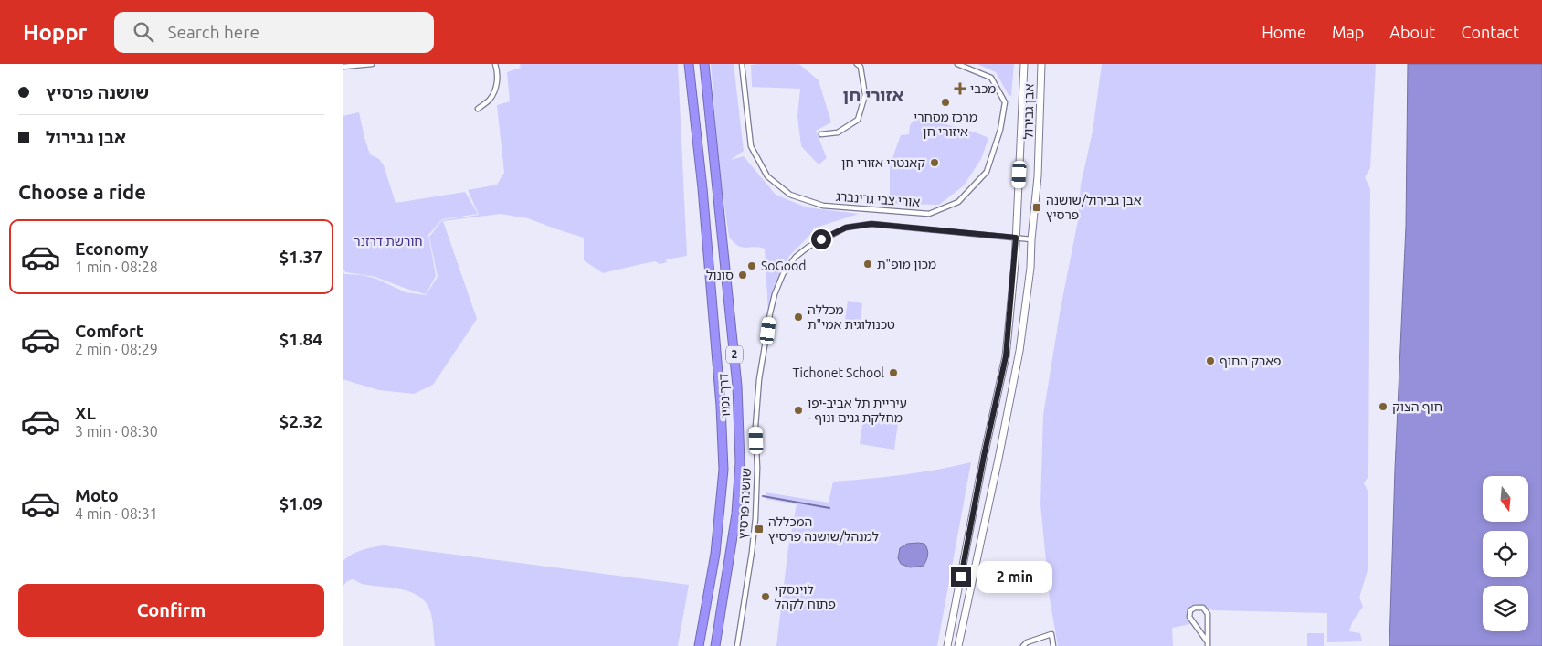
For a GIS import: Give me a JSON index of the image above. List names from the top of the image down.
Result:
{
  "streets": {
    "highway": ["2", "דרך נמיר"],
    "street": ["אבן גבירול", "אורי צבי גרינברג", "שושנה פרסיץ"]
  },
  "crossings": [
    ["אבן גבירול", "שושנה פרסיץ"]
  ],
  "districts": ["אזורי חן"],
  "parks": ["חורשת דרזנר"],
  "places": {
    "health": ["מכבי"],
    "other": [
      "מרכז מסחרי איזורי חן",
      "קאנטרי אזורי חן",
      "מכון מופ\"ת",
      "SoGood",
      "סונול",
      "מכללה טכנולוגית אמי\"ת",
      "פארק החוף",
      "Tichonet School",
      "חוף הצוק",
      "עיריית תל אביב-יפו - מחלקת גנים ונוף",
      "לוינסקי פתוח לקהל"
    ],
    "transit": ["אבן גבירול/שושנה פרסיץ", "המכללה למנהל/שושנה פרסיץ"]
  },
  "north": "bottom",
  "page": {
    "header": "Hoppr",
    "search": "Search here",
    "nav": [
      "Home",
      "Map",
      "About",
      "Contact"
    ],
    "banner": ["שושנה פרסיץ", "אבן גבירול"],
    "heading": "Choose a ride",
    "list": [
      {
        "name": "Economy",
        "note": "1 min · 08:28",
        "value": "$1.37"
      },
      {
        "name": "Comfort",
        "note": "2 min · 08:29",
        "value": "$1.84"
      },
      {
        "name": "XL",
        "note": "3 min · 08:30",
        "value": "$2.32"
      },
      {
        "name": "Moto",
        "note": "4 min · 08:31",
        "value": "$1.09"
      }
    ],
    "bubble": "2 min",
    "buttons": "Confirm"
  }
}
